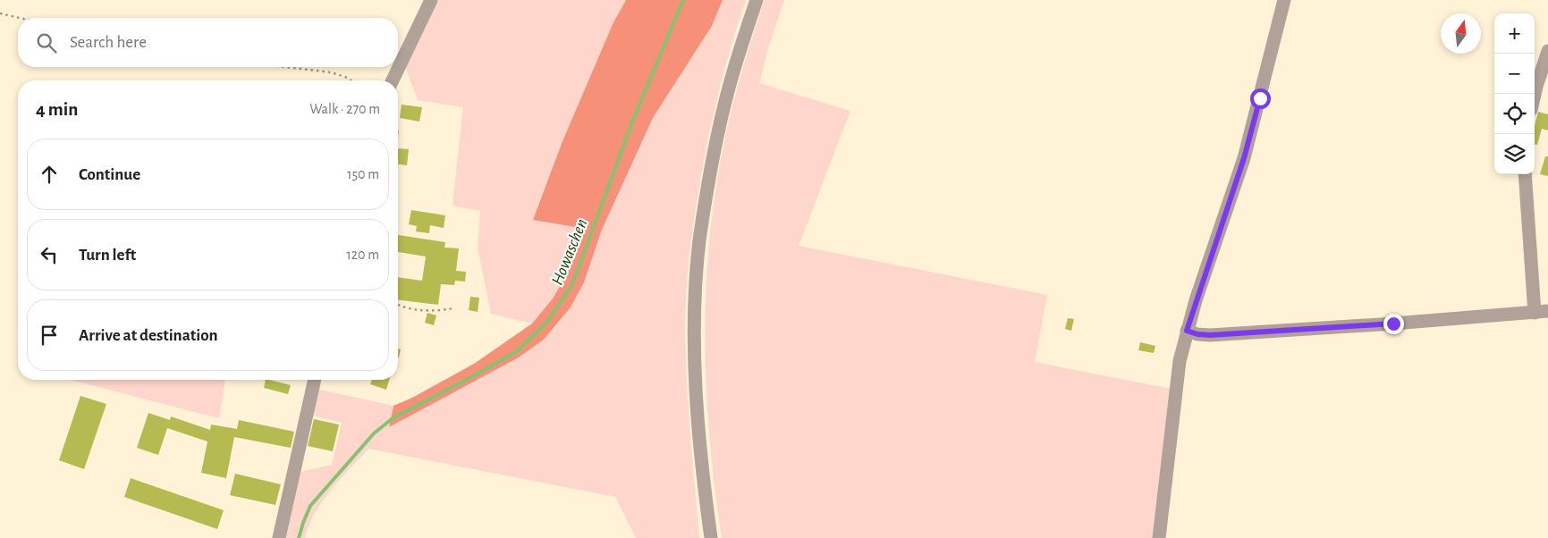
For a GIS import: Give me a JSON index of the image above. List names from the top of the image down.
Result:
{
  "water": ["Howaschen"],
  "north": "top",
  "page": {
    "map_buttons": ["+", "−"],
    "search": "Search here",
    "heading": ["4 min", "Walk · 270 m"],
    "list": [
      ["Continue", "150 m"],
      ["Turn left", "120 m"],
      "Arrive at destination"
    ]
  }
}
